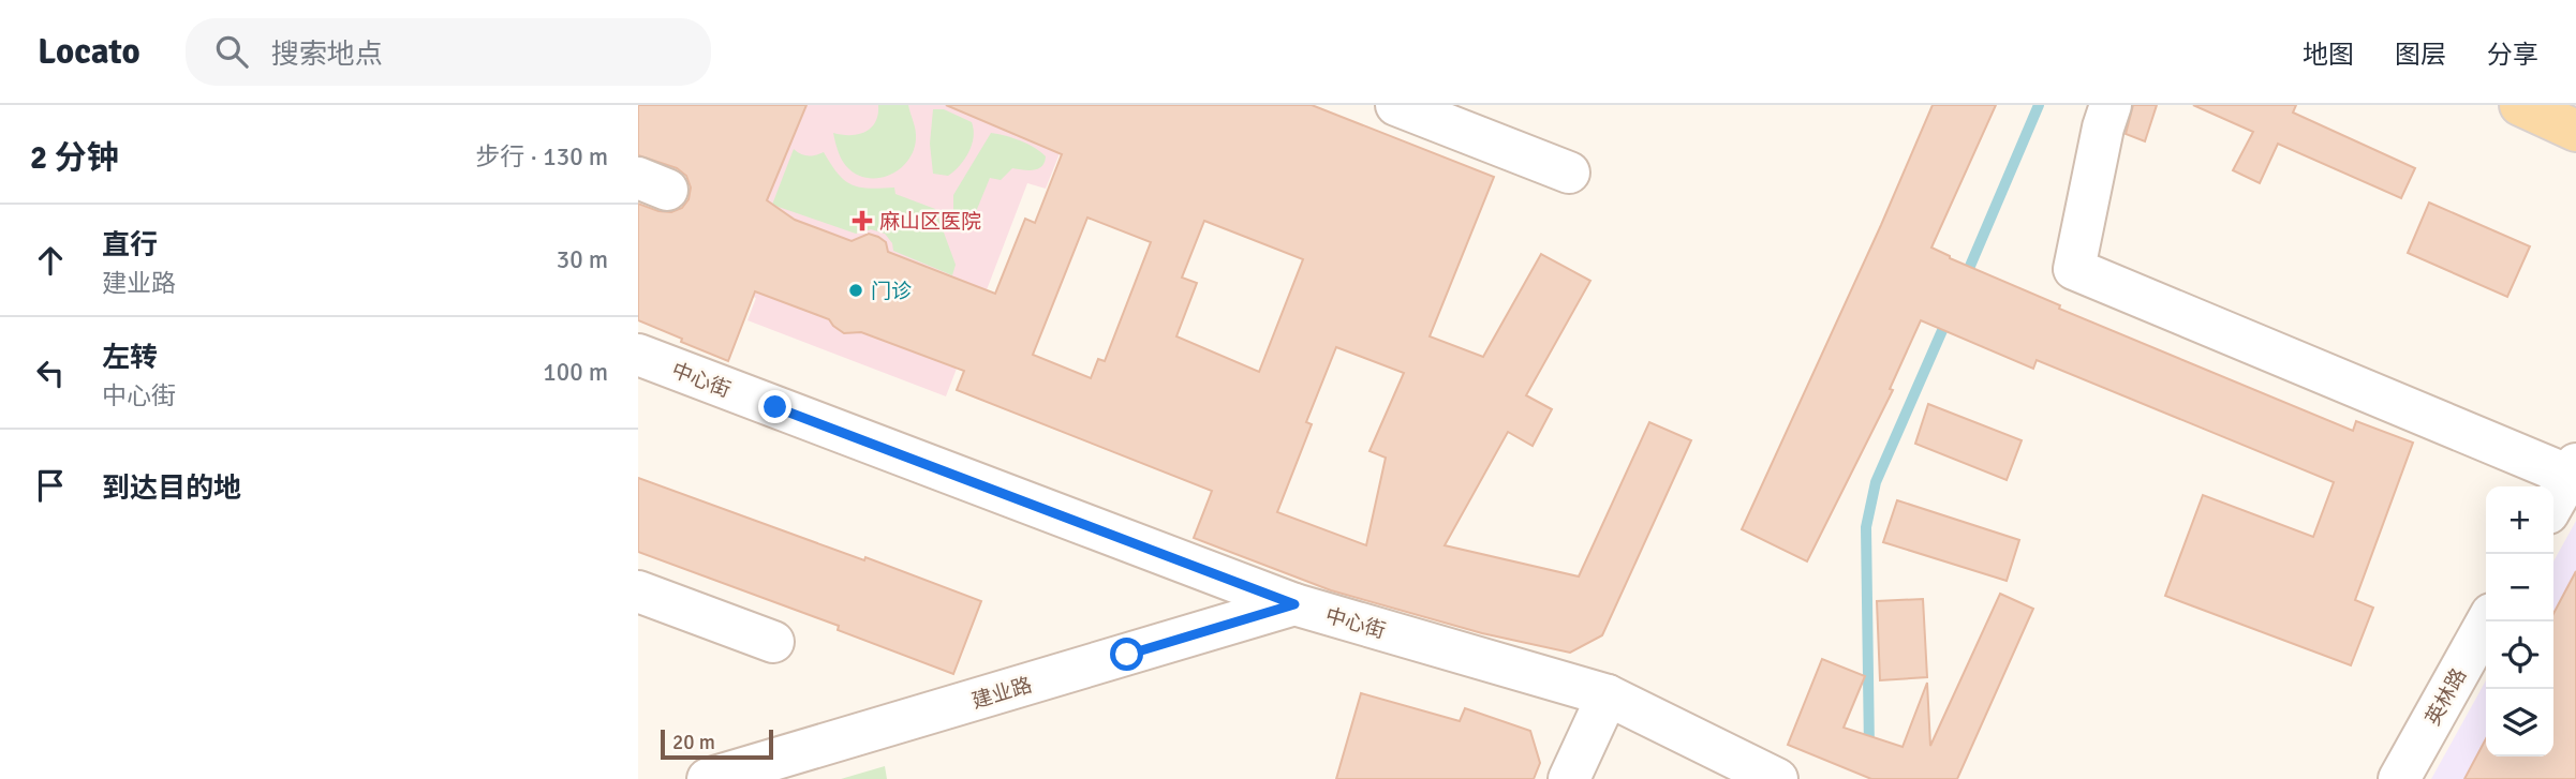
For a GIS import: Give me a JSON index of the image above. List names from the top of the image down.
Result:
{
  "streets": {
    "street": ["中心街", "建业路", "英林路"]
  },
  "crossings": [
    ["中心街", "建业路"]
  ],
  "places": {
    "health": ["麻山区医院"],
    "other": ["门诊"]
  },
  "scale_bar": "20 m",
  "page": {
    "header": "Locato",
    "search": "搜索地点",
    "nav": ["地图", "图层", "分享"],
    "heading": ["2 分钟", "步行 · 130 m"],
    "list": [
      ["直行", "建业路", "30 m"],
      ["左转", "中心街", "100 m"],
      "到达目的地"
    ],
    "map_buttons": ["+", "−"],
    "scale": "20 m"
  }
}
